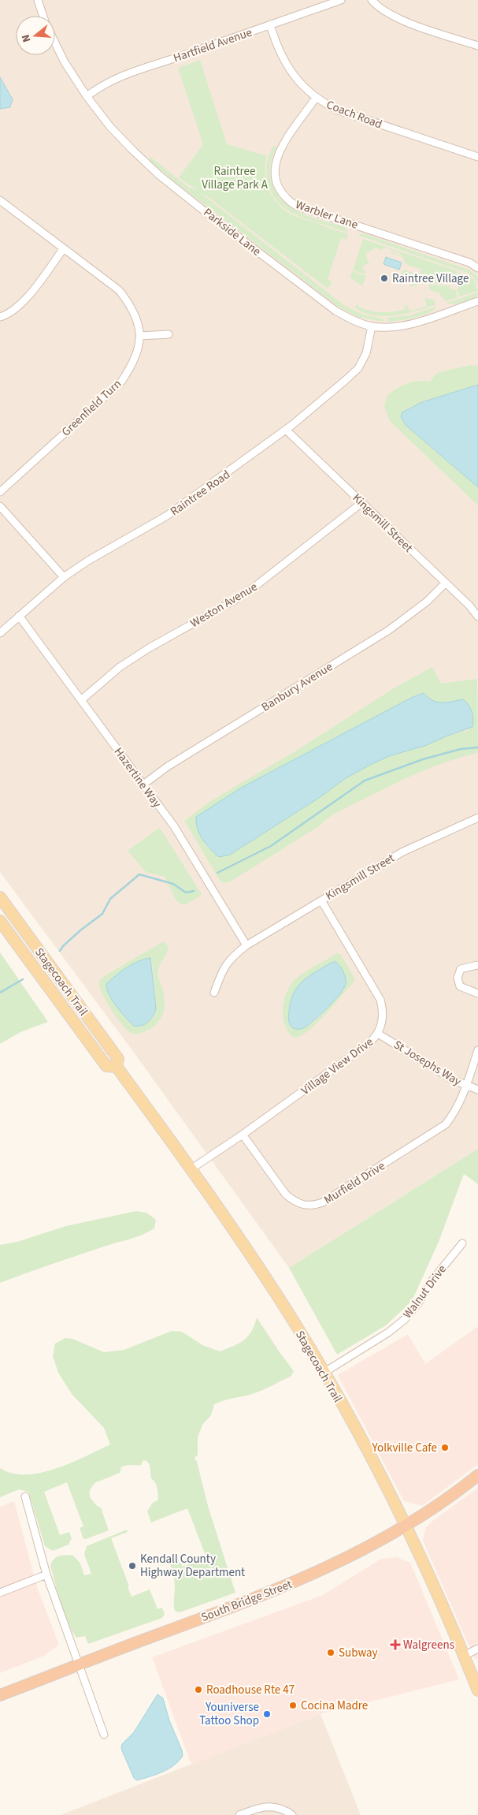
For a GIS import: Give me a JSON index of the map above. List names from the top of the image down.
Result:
{
  "streets": {
    "highway": ["South Bridge Street"],
    "main road": ["Stagecoach Trail"],
    "street": [
      "Hartfield Avenue",
      "Coach Road",
      "Warbler Lane",
      "Parkside Lane",
      "Greenfield Turn",
      "Raintree Road",
      "Kingsmill Street",
      "Weston Avenue",
      "Banbury Avenue",
      "Hazertine Way",
      "St Josephs Way",
      "Village View Drive",
      "Murfield Drive",
      "Walnut Drive"
    ]
  },
  "crossings": [
    ["Hartfield Avenue", "Coach Road"],
    ["Hartfield Avenue", "Parkside Lane"],
    ["Coach Road", "Warbler Lane"],
    ["Parkside Lane", "Raintree Road"],
    ["Raintree Road", "Kingsmill Street"],
    ["Raintree Road", "Hazertine Way"],
    ["Kingsmill Street", "Weston Avenue"],
    ["Kingsmill Street", "Banbury Avenue"],
    ["Kingsmill Street", "Hazertine Way"],
    ["Kingsmill Street", "Village View Drive"],
    ["Weston Avenue", "Hazertine Way"],
    ["Banbury Avenue", "Hazertine Way"],
    ["Stagecoach Trail", "Village View Drive"],
    ["Stagecoach Trail", "Walnut Drive"],
    ["Stagecoach Trail", "South Bridge Street"],
    ["St Josephs Way", "Village View Drive"],
    ["St Josephs Way", "Murfield Drive"],
    ["Village View Drive", "Murfield Drive"]
  ],
  "parks": ["Raintree Village Park A"],
  "places": {
    "other": [
      "Raintree Village",
      "Yolkville Cafe",
      "Kendall County Highway Department",
      "Subway",
      "Roadhouse Rte 47",
      "Cocina Madre",
      "Youniverse Tattoo Shop"
    ],
    "health": ["Walgreens"]
  },
  "north": "left"
}
